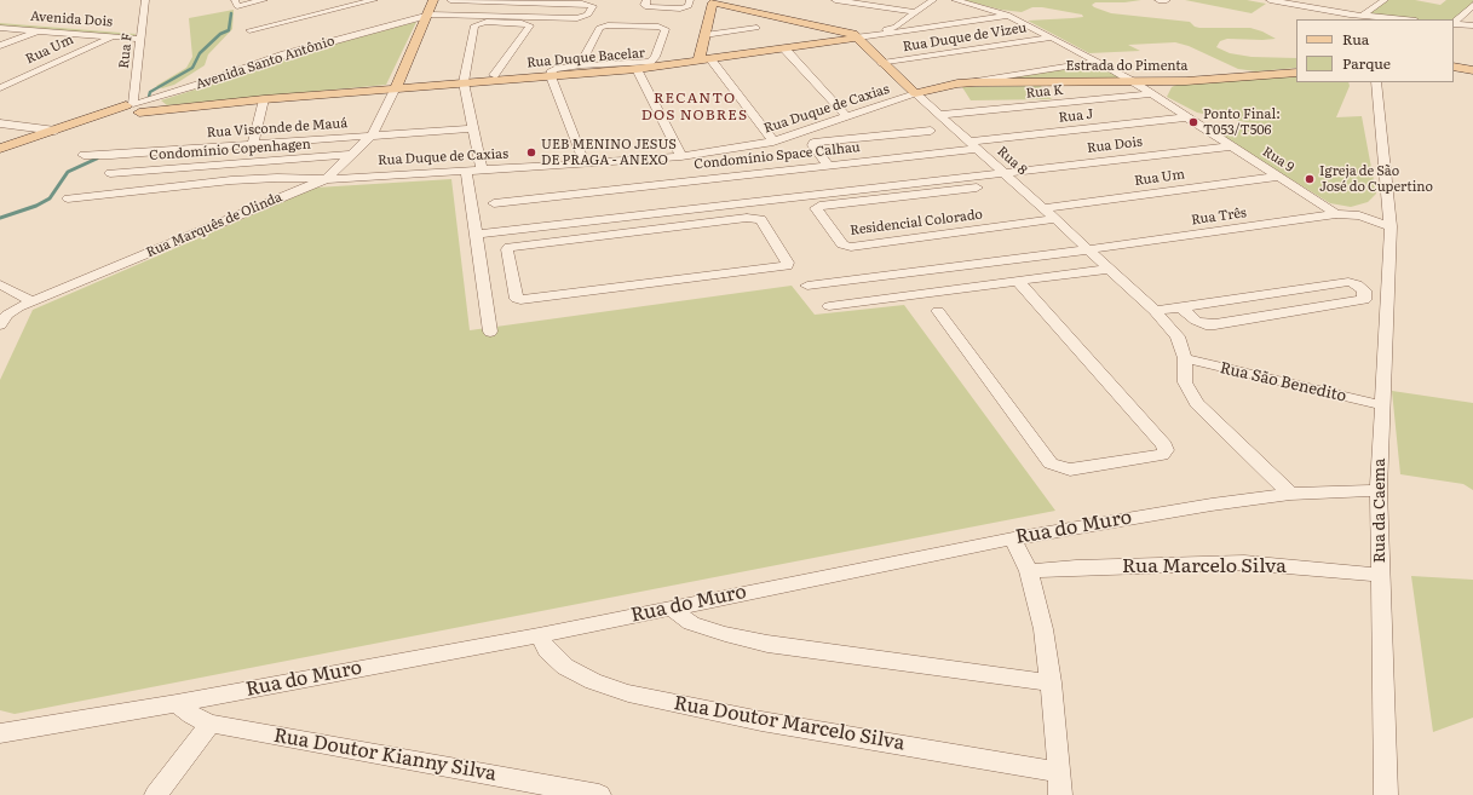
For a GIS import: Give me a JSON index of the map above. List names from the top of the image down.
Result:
{
  "streets": {
    "main road": [
      "Rua Duque Bacelar",
      "Avenida Santo Antônio",
      "Estrada do Pimenta",
      "Rua Duque de Caxias"
    ],
    "street": [
      "Avenida Dois",
      "Rua Duque de Vizeu",
      "Rua Um",
      "Rua F",
      "Rua K",
      "Rua J",
      "Rua Visconde de Mauá",
      "Rua Dois",
      "Condomínio Copenhagen",
      "Condomínio Space Calhau",
      "Rua 9",
      "Rua 8",
      "Rua Três",
      "Residencial Colorado",
      "Rua Marquês de Olinda",
      "Rua São Benedito",
      "Rua da Caema",
      "Rua do Muro",
      "Rua Marcelo Silva",
      "Rua Doutor Marcelo Silva",
      "Rua Doutor Kianny Silva"
    ]
  },
  "crossings": [
    ["Avenida Dois", "Rua Um"],
    ["Avenida Dois", "Rua F"],
    ["Rua Duque de Vizeu", "Rua 9"],
    ["Rua Um", "Rua 9"],
    ["Rua Um", "Rua 8"],
    ["Rua F", "Rua Duque Bacelar"],
    ["Rua F", "Avenida Santo Antônio"],
    ["Rua Duque Bacelar", "Avenida Santo Antônio"],
    ["Rua Duque Bacelar", "Rua 9"],
    ["Rua Duque Bacelar", "Rua Marquês de Olinda"],
    ["Estrada do Pimenta", "Rua Duque de Caxias"],
    ["Estrada do Pimenta", "Rua 9"],
    ["Rua K", "Rua 9"],
    ["Rua K", "Rua 8"],
    ["Rua Duque de Caxias", "Rua 9"],
    ["Rua Duque de Caxias", "Rua 8"],
    ["Rua Duque de Caxias", "Rua Marquês de Olinda"],
    ["Rua J", "Condomínio Space Calhau"],
    ["Rua J", "Rua 9"],
    ["Rua J", "Rua 8"],
    ["Rua Visconde de Mauá", "Rua Marquês de Olinda"],
    ["Rua Dois", "Rua 9"],
    ["Rua Dois", "Rua 8"],
    ["Condomínio Copenhagen", "Rua Marquês de Olinda"],
    ["Condomínio Space Calhau", "Rua 8"],
    ["Rua 9", "Rua Três"],
    ["Rua 8", "Rua Três"],
    ["Rua 8", "Residencial Colorado"],
    ["Rua 8", "Rua São Benedito"],
    ["Rua 8", "Rua do Muro"],
    ["Rua Três", "Rua da Caema"],
    ["Rua São Benedito", "Rua da Caema"],
    ["Rua da Caema", "Rua do Muro"],
    ["Rua da Caema", "Rua Marcelo Silva"],
    ["Rua do Muro", "Rua Doutor Marcelo Silva"],
    ["Rua do Muro", "Rua Doutor Kianny Silva"]
  ],
  "districts": ["RECANTO DOS NOBRES"],
  "places": ["Ponto Final: T053/T506", "UEB MENINO JESUS DE PRAGA - ANEXO", "Igreja de São José do Cupertino"],
  "legend": ["Rua", "Parque"]
}
